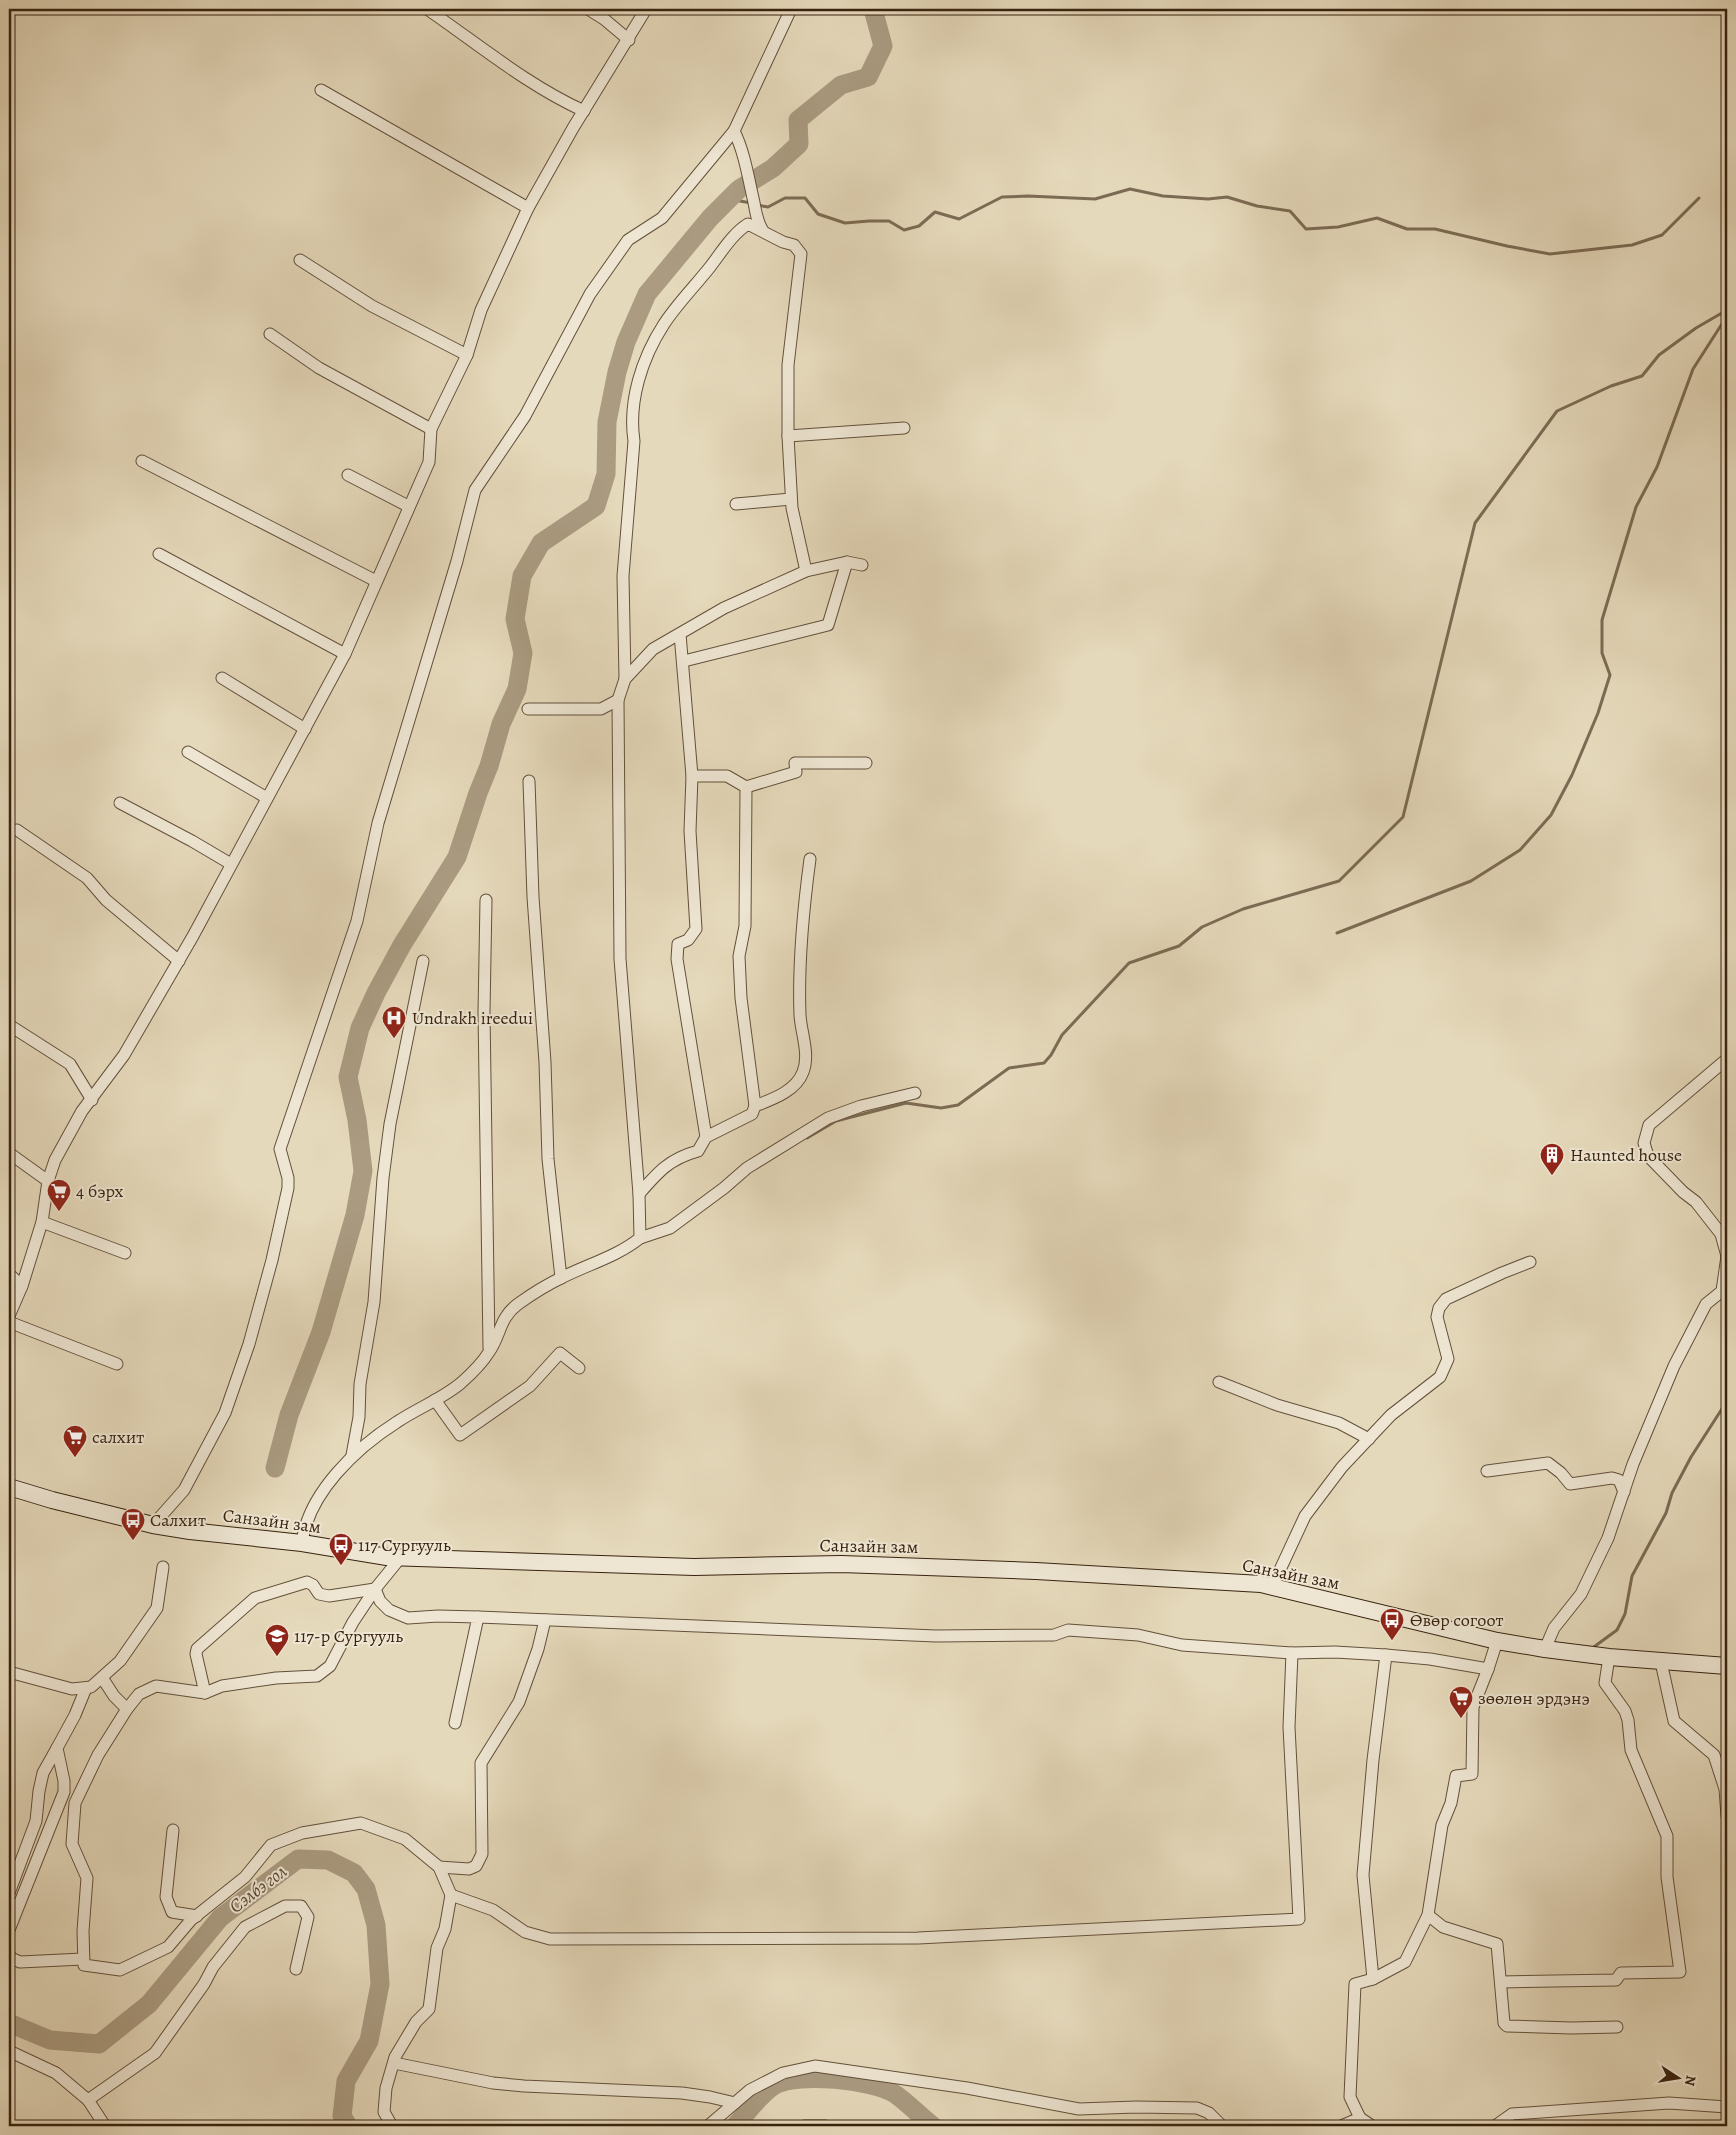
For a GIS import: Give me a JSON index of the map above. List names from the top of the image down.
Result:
{
  "streets": {
    "main road": ["Санзайн зам"]
  },
  "water": ["Сэлбэ гол"],
  "places": {
    "hospital": ["Undrakh ireedui"],
    "building": ["Haunted house"],
    "supermarket": ["4 бэрх", "салхит", "зөөлөн эрдэнэ"],
    "bus stop": ["Салхит", "117 Сургууль", "Өвөр согоот"],
    "school or university": ["117-р Сургууль"]
  },
  "north": "right"
}
